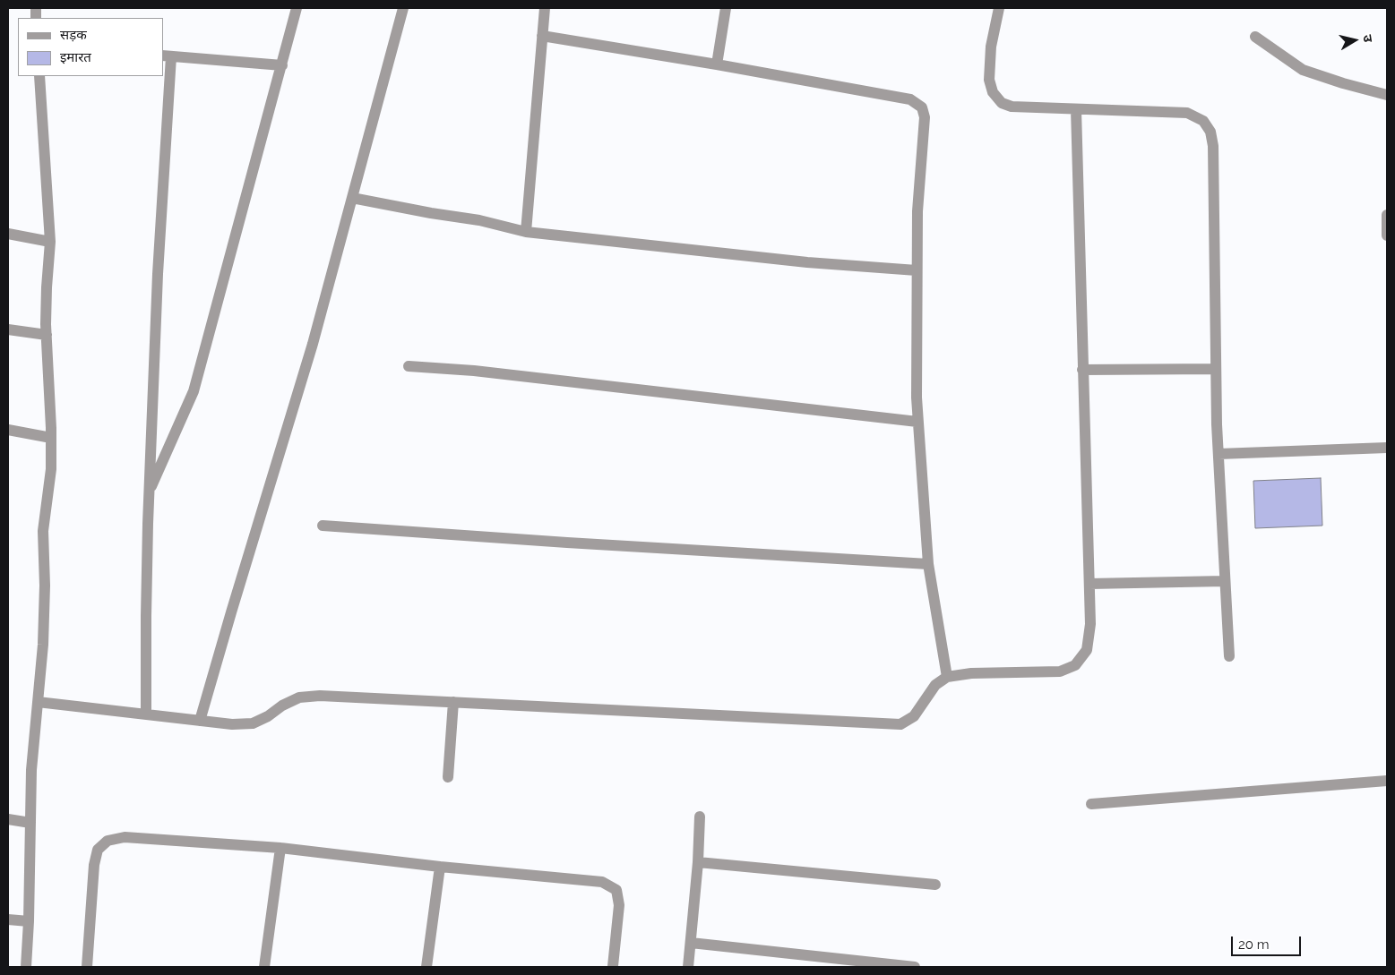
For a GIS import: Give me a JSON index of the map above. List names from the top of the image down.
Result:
{
  "legend": ["सड़क", "इमारत"],
  "scale_bar": "20 m",
  "north": "right"
}
